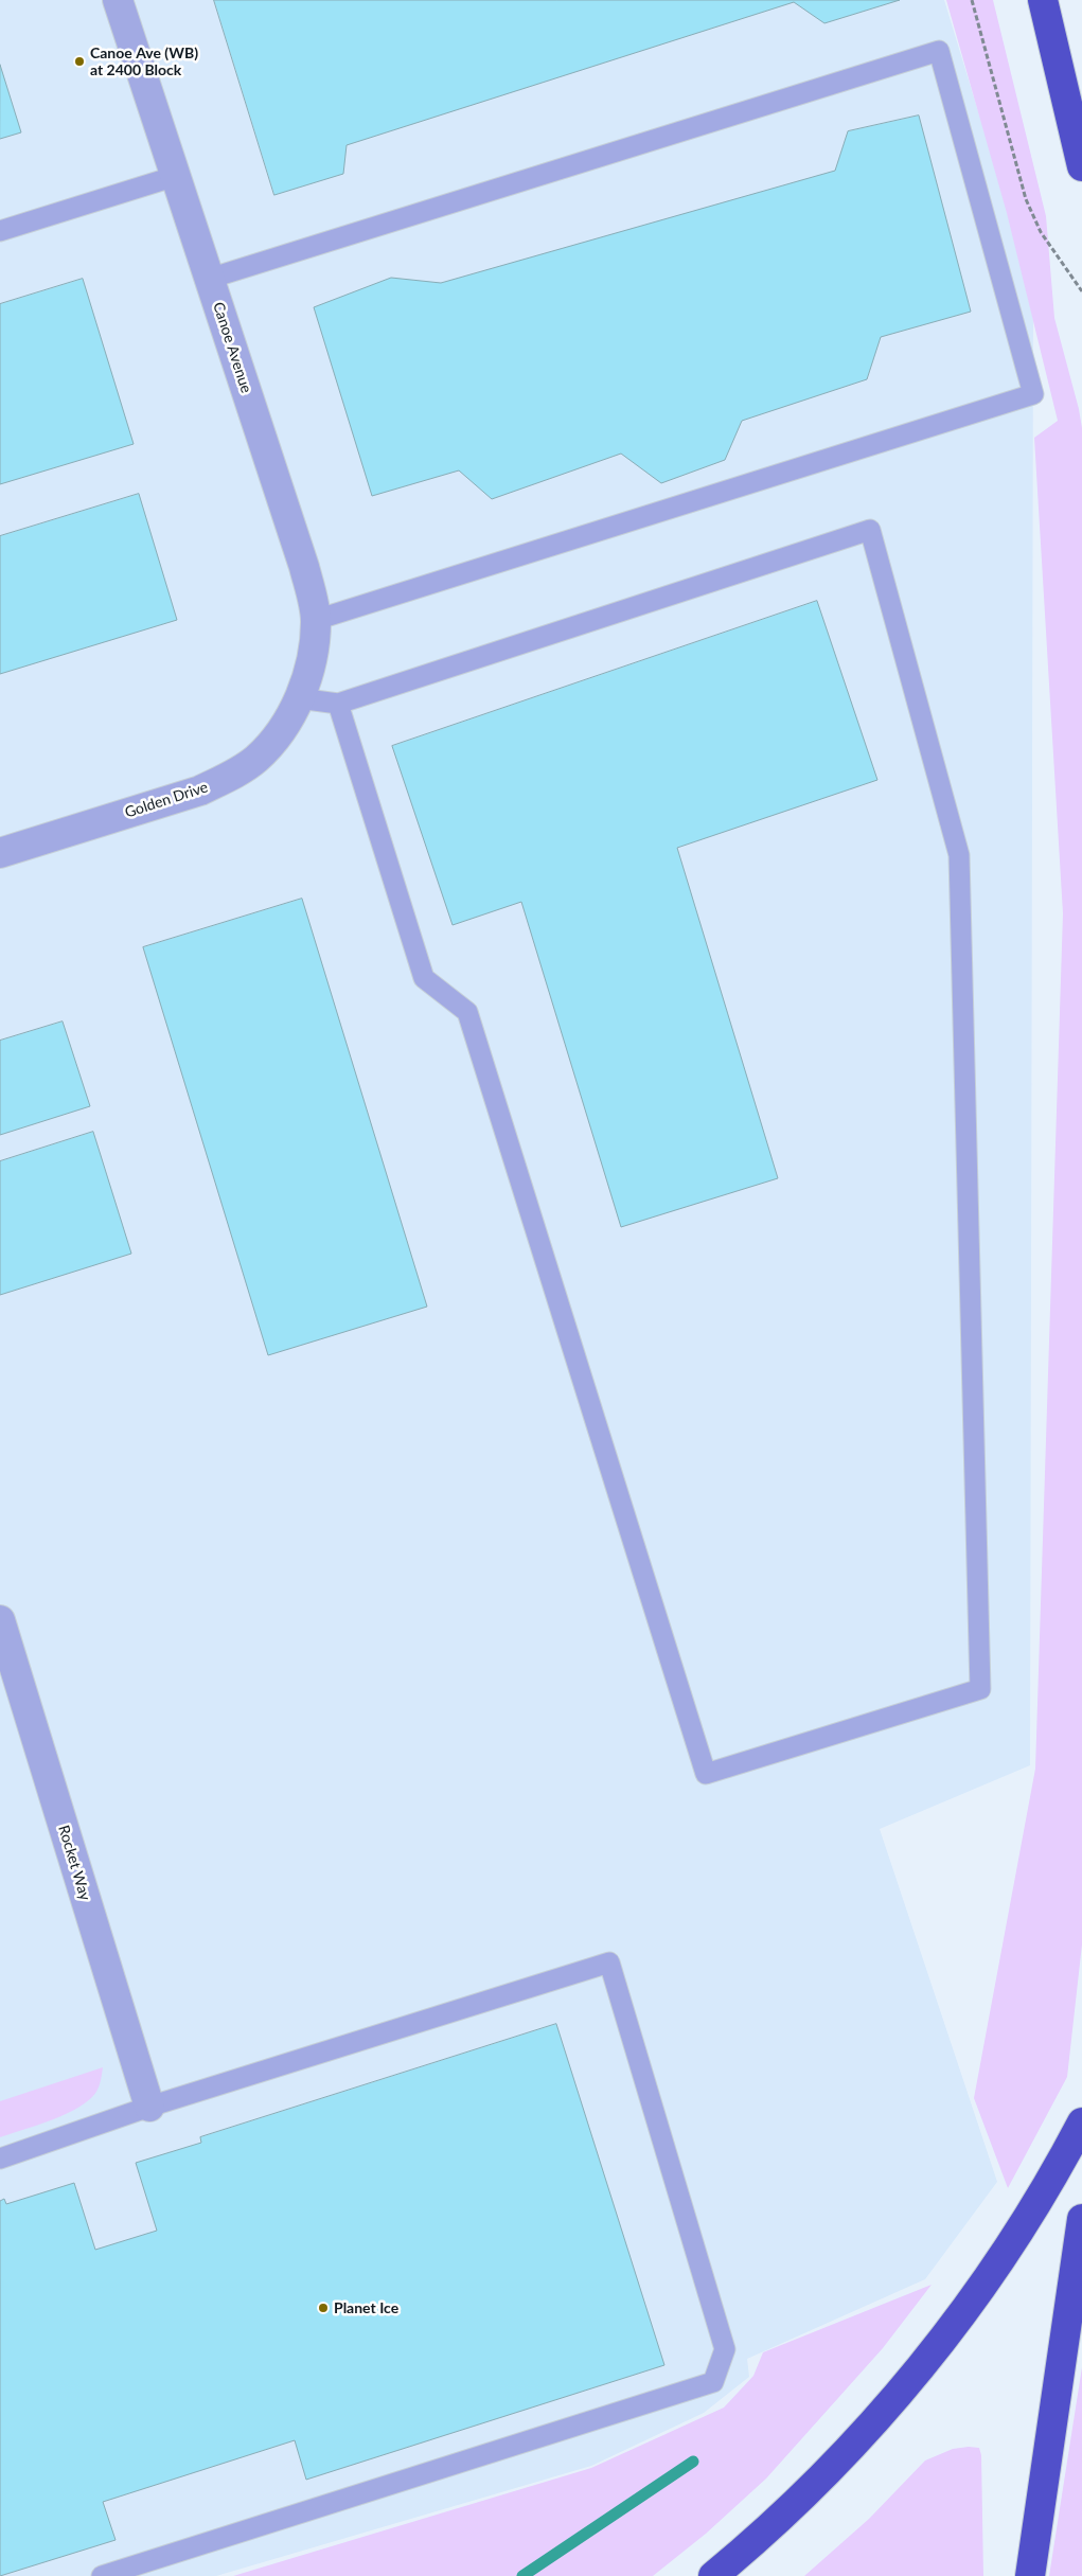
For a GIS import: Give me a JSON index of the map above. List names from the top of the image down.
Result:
{
  "streets": {
    "street": ["Canoe Avenue", "Golden Drive", "Rocket Way"]
  },
  "crossings": [
    ["Canoe Avenue", "Golden Drive"]
  ],
  "places": ["Canoe Ave (WB) at 2400 Block", "Planet Ice"]
}
